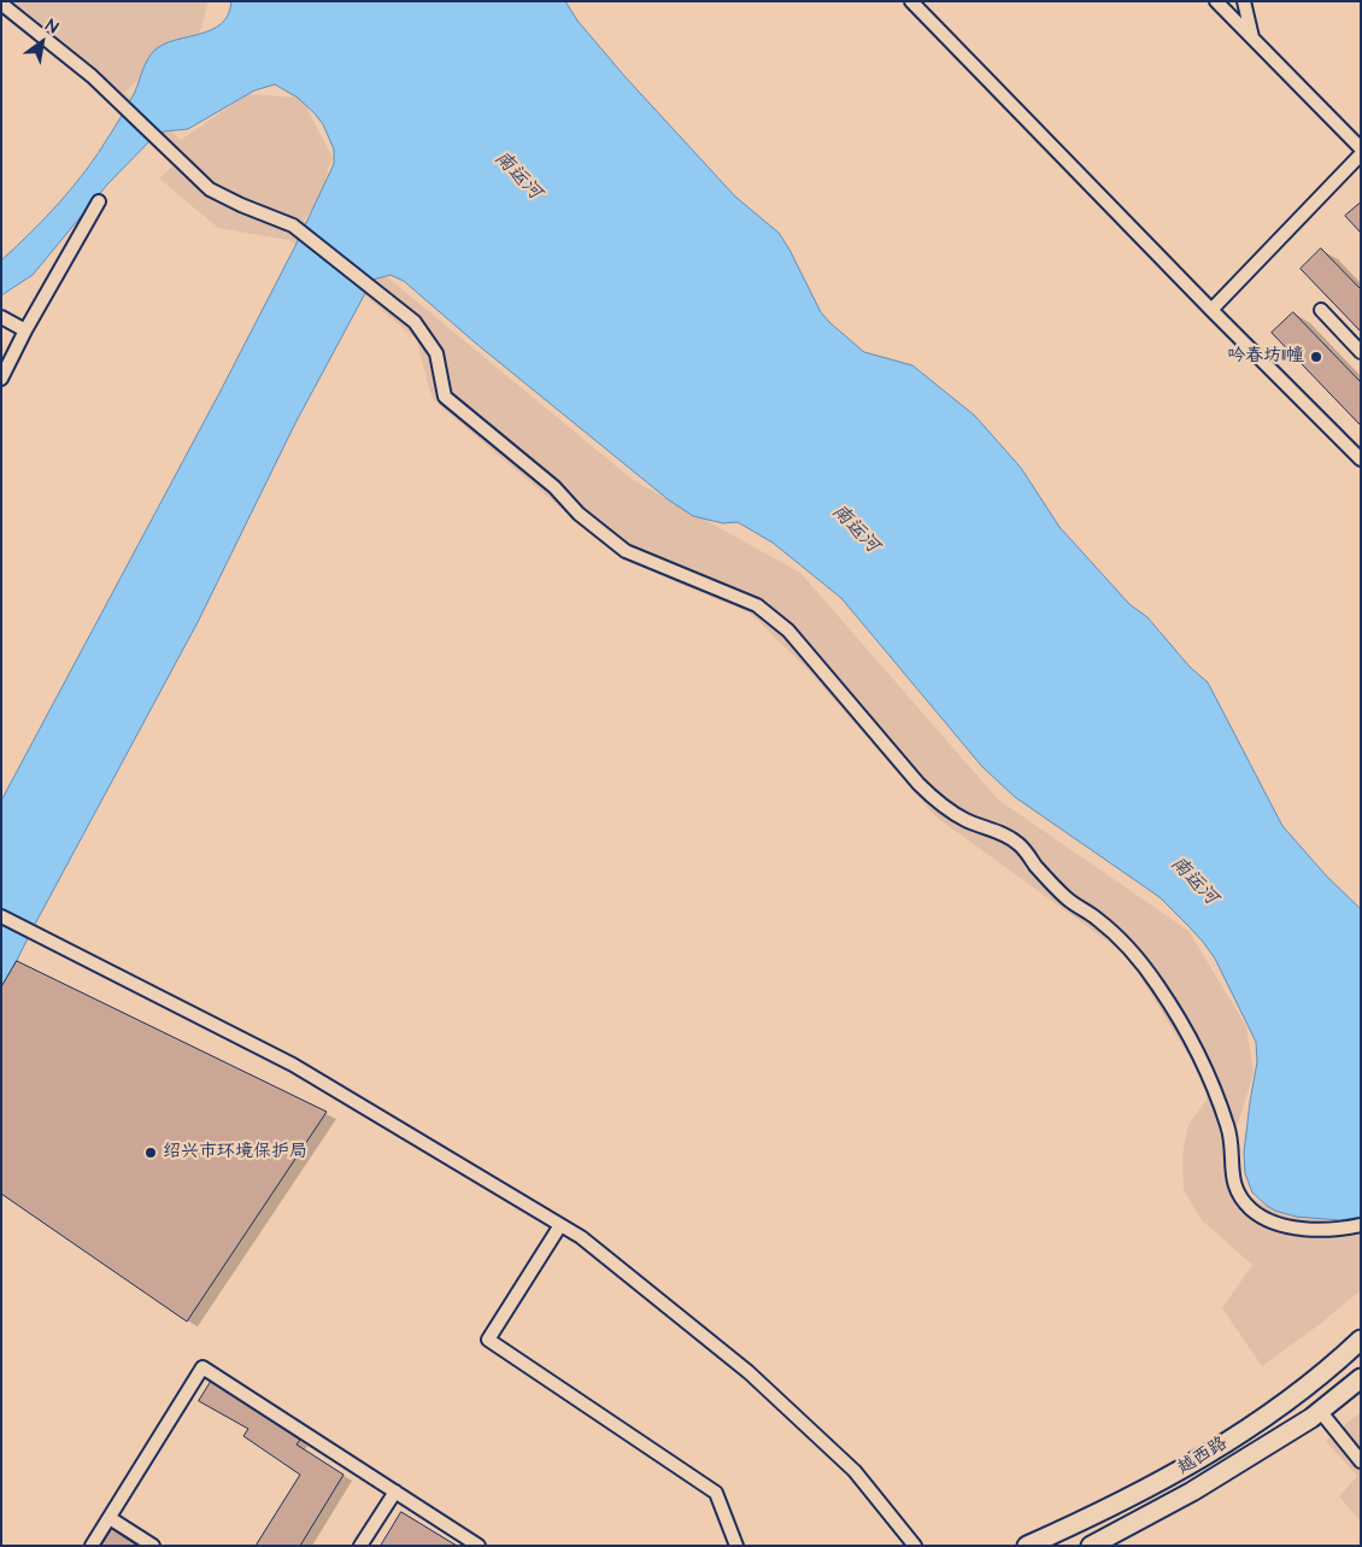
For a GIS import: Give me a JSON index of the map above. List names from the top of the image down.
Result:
{
  "streets": {
    "main road": ["越西路"]
  },
  "water": ["南运河"],
  "places": ["吟春坊11幢", "绍兴市环境保护局"],
  "north": "top right"
}
